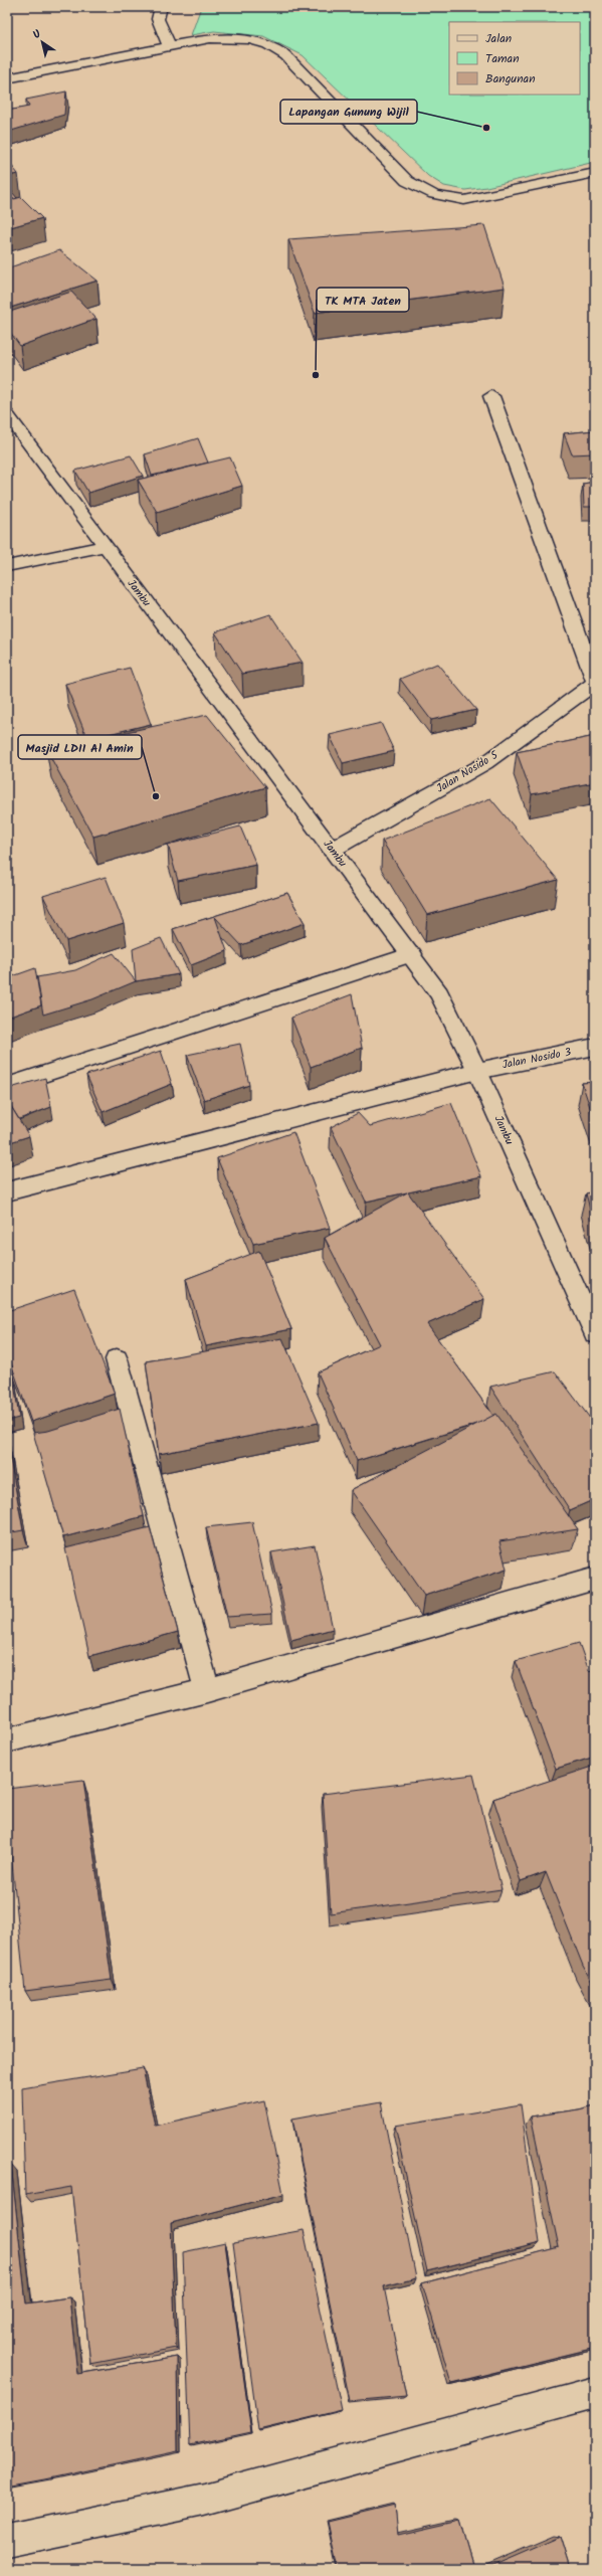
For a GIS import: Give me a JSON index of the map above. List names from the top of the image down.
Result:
{
  "streets": {
    "street": ["Jambu", "Jalan Nosido 5", "Jalan Nosido 3"]
  },
  "crossings": [
    ["Jambu", "Jalan Nosido 5"],
    ["Jambu", "Jalan Nosido 3"]
  ],
  "places": ["Lapangan Gunung Wijil", "TK MTA Jaten", "Masjid LDII Al Amin"],
  "legend": ["Jalan", "Taman", "Bangunan"],
  "north": "top left"
}
